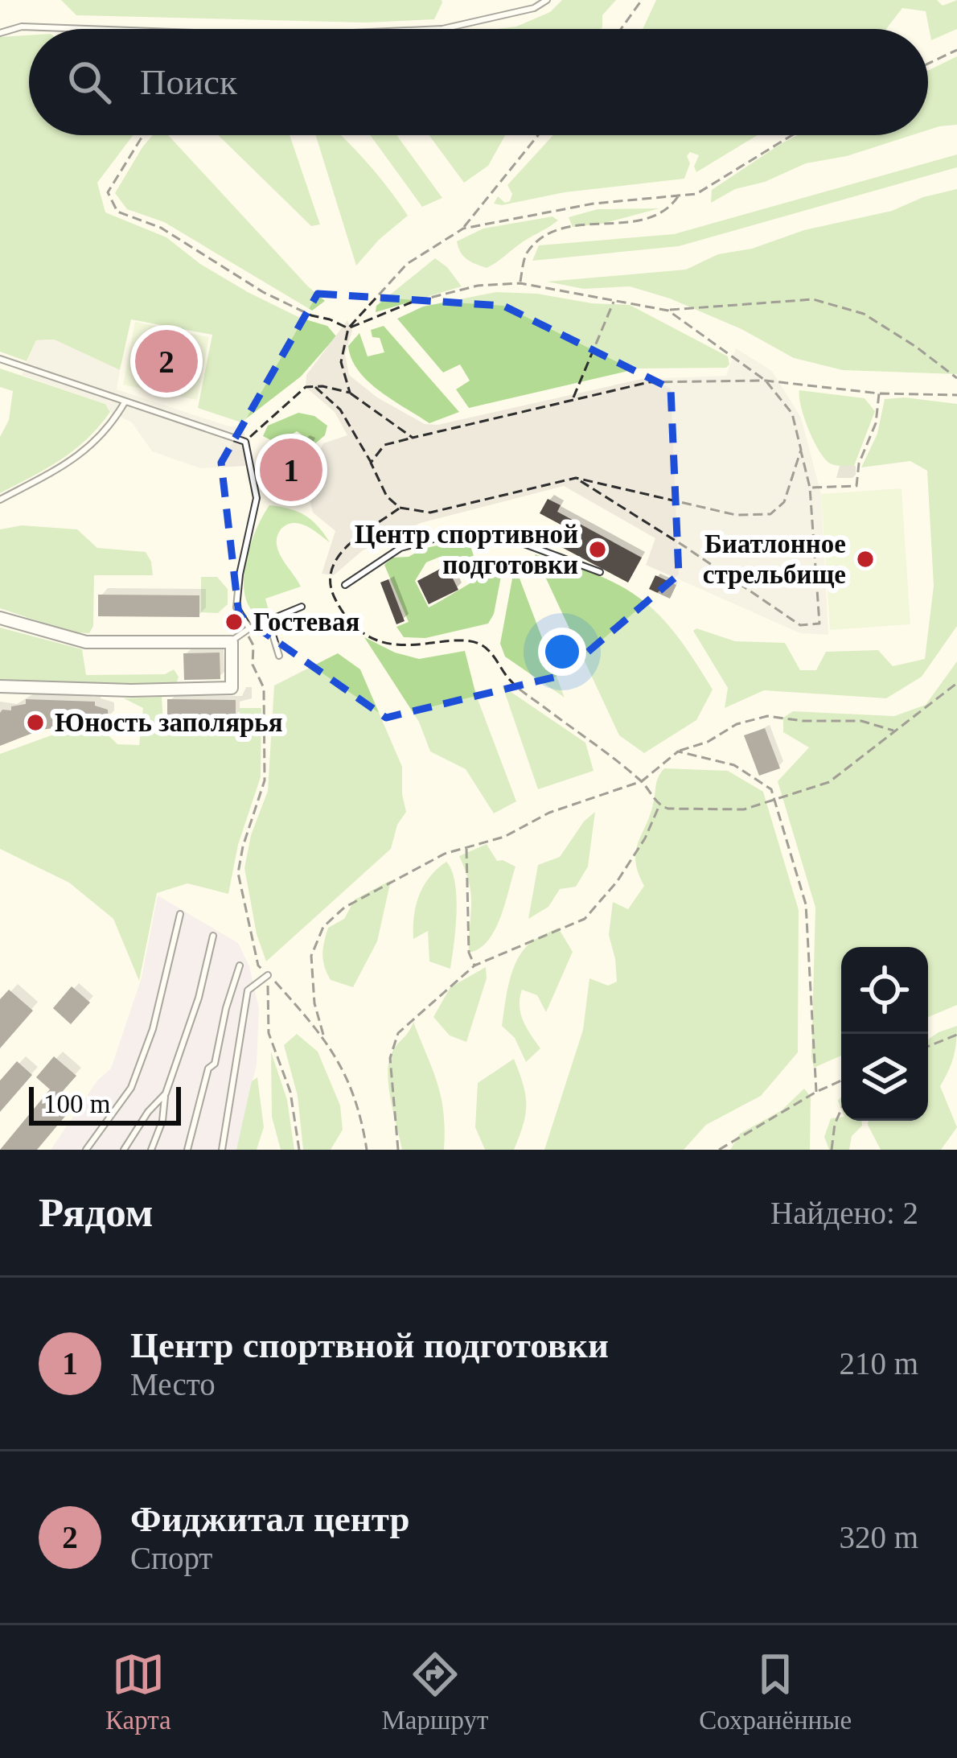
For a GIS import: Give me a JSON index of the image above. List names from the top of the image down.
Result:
{
  "places": [
    "Центр спортивной подготовки",
    "Биатлонное стрельбище",
    "Гостевая",
    "Юность заполярья"
  ],
  "scale_bar": "100 m",
  "page": {
    "search": "Поиск",
    "pins": ["2", "1"],
    "scale": "100 m",
    "heading": ["Рядом", "Найдено: 2"],
    "list": [
      {
        "mark": "1",
        "name": "Центр спортвной подготовки",
        "note": "Место",
        "value": "210 m"
      },
      {
        "mark": "2",
        "name": "Фиджитал центр",
        "note": "Спорт",
        "value": "320 m"
      }
    ],
    "nav": ["Карта", "Маршрут", "Сохранённые"]
  }
}
